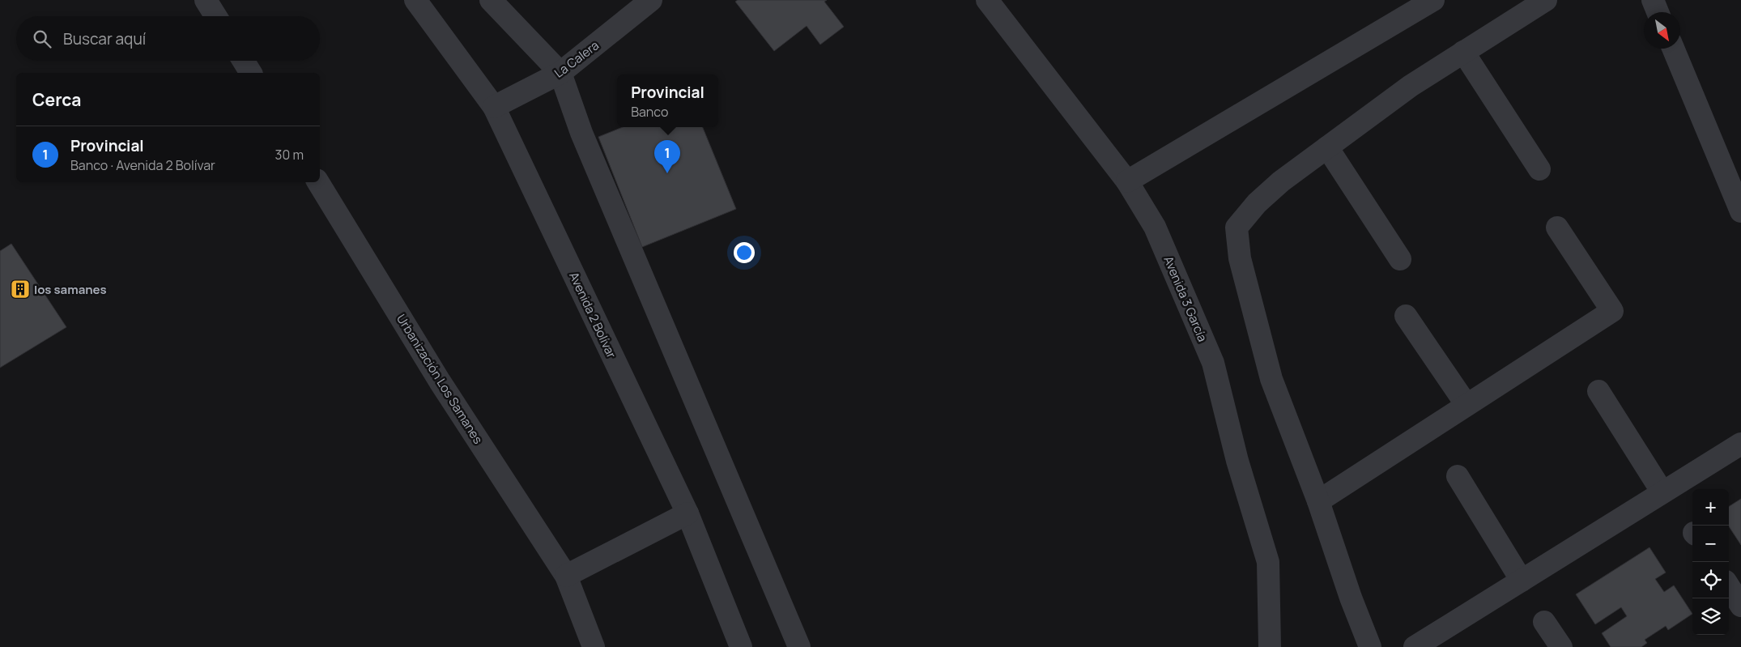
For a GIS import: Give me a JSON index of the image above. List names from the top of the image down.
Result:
{
  "streets": {
    "street": [
      "La Calera",
      "Avenida 3 García",
      "Avenida 2 Bolívar",
      "Urbanización Los Samanes"
    ]
  },
  "crossings": [
    ["La Calera", "Avenida 2 Bolívar"]
  ],
  "places": {
    "building": ["los samanes"]
  },
  "north": "bottom right",
  "page": {
    "search": "Buscar aquí",
    "heading": "Cerca",
    "popup": ["Provincial", "Banco"],
    "list": [
      {
        "mark": "1",
        "name": "Provincial",
        "note": "Banco · Avenida 2 Bolívar",
        "value": "30 m"
      }
    ],
    "pins": "1",
    "map_buttons": ["+", "−"]
  }
}
